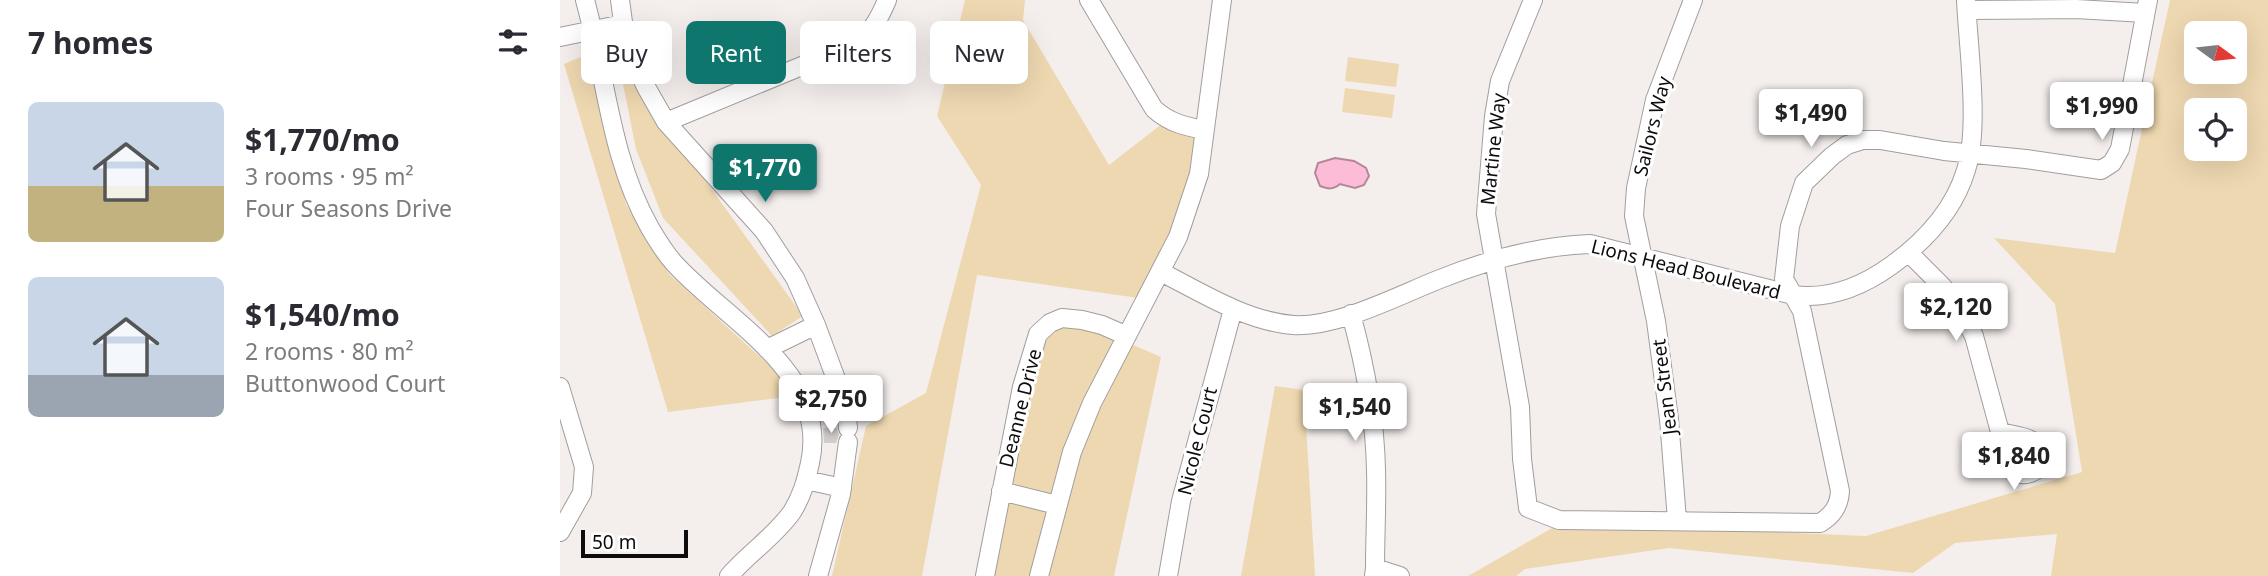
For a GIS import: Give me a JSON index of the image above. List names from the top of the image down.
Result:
{
  "streets": {
    "street": [
      "Sailors Way",
      "Martine Way",
      "Lions Head Boulevard",
      "Jean Street",
      "Deanne Drive",
      "Nicole Court"
    ]
  },
  "crossings": [
    ["Sailors Way", "Lions Head Boulevard"],
    ["Sailors Way", "Jean Street"],
    ["Martine Way", "Lions Head Boulevard"],
    ["Martine Way", "Jean Street"],
    ["Lions Head Boulevard", "Jean Street"],
    ["Lions Head Boulevard", "Nicole Court"]
  ],
  "scale_bar": "50 m",
  "north": "right",
  "page": {
    "heading": "7 homes",
    "chip": [
      "Buy",
      "Rent",
      "Filters",
      "New"
    ],
    "price": [
      "$1,990",
      "$1,490",
      "$1,770",
      "$2,120",
      "$2,750",
      "$1,540",
      "$1,840"
    ],
    "list": [
      {
        "name": "$1,770/mo",
        "note": "3 rooms · 95 m² · Four Seasons Drive"
      },
      {
        "name": "$1,540/mo",
        "note": "2 rooms · 80 m² · Buttonwood Court"
      }
    ],
    "scale": "50 m"
  }
}
